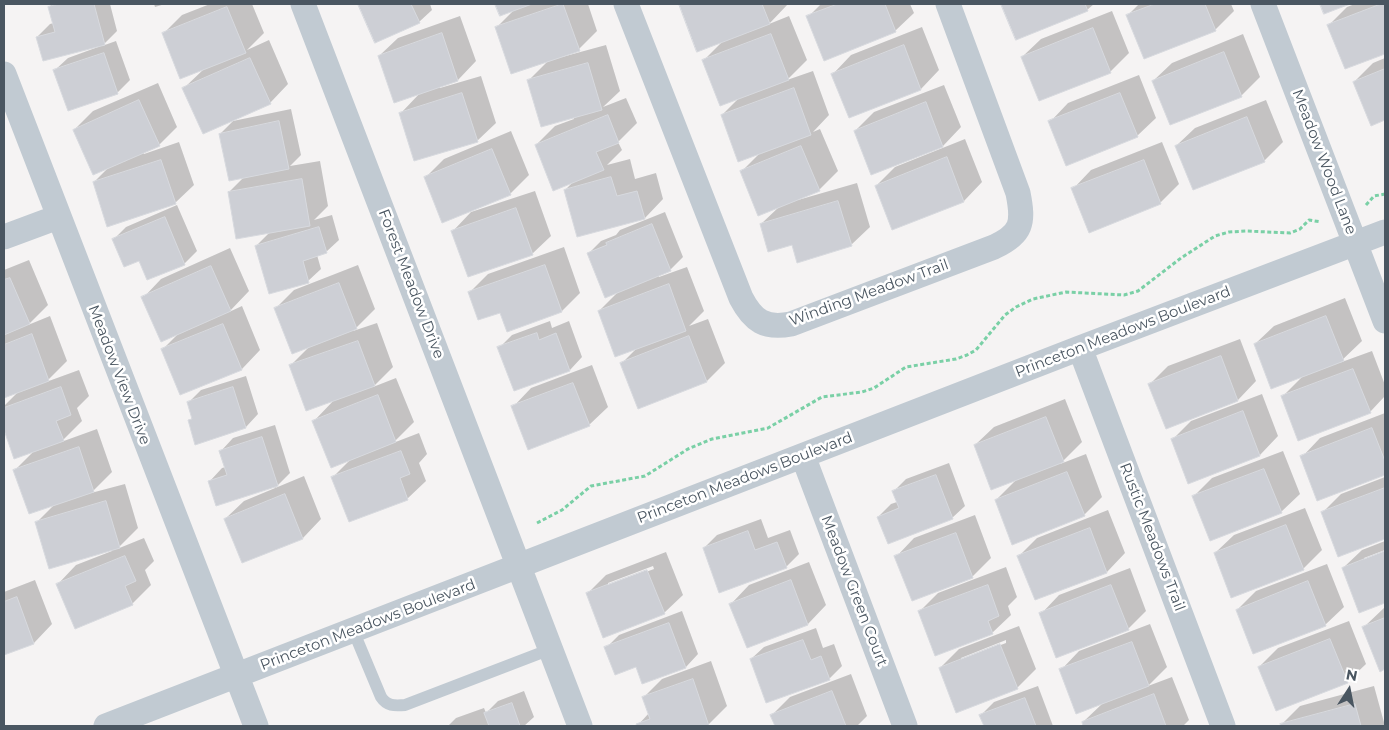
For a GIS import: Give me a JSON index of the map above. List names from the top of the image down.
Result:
{
  "streets": {
    "street": [
      "Meadow Wood Lane",
      "Forest Meadow Drive",
      "Winding Meadow Trail",
      "Princeton Meadows Boulevard",
      "Meadow View Drive",
      "Rustic Meadows Trail",
      "Meadow Green Court"
    ]
  },
  "crossings": [
    ["Meadow Wood Lane", "Princeton Meadows Boulevard"],
    ["Forest Meadow Drive", "Princeton Meadows Boulevard"],
    ["Princeton Meadows Boulevard", "Meadow View Drive"],
    ["Princeton Meadows Boulevard", "Rustic Meadows Trail"],
    ["Princeton Meadows Boulevard", "Meadow Green Court"]
  ],
  "north": "top"
}
